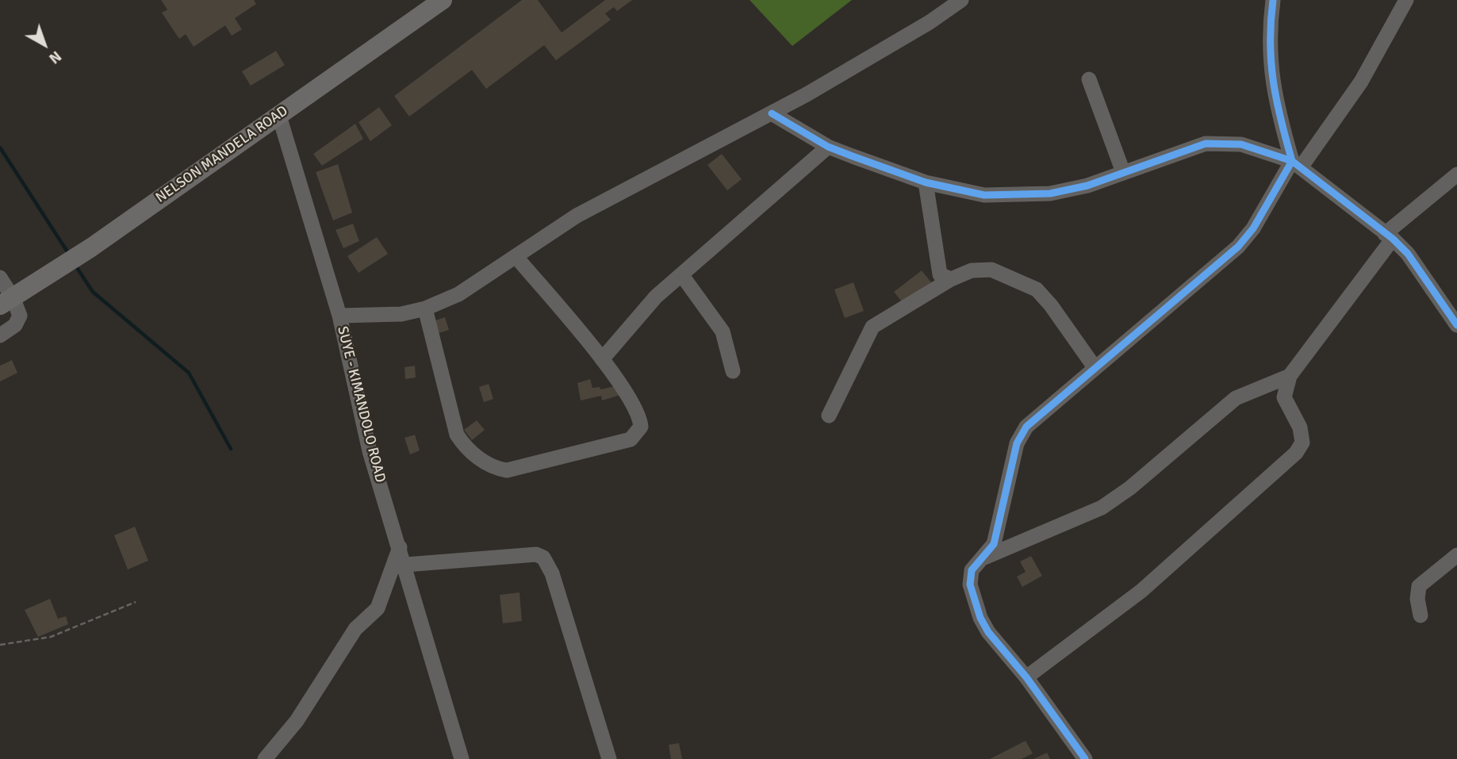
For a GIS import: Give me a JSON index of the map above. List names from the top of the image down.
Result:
{
  "streets": {
    "main road": ["NELSON MANDELA ROAD"],
    "street": ["SUYE - KIMANDOLO ROAD"]
  },
  "crossings": [
    ["NELSON MANDELA ROAD", "SUYE - KIMANDOLO ROAD"]
  ],
  "north": "bottom right"
}
